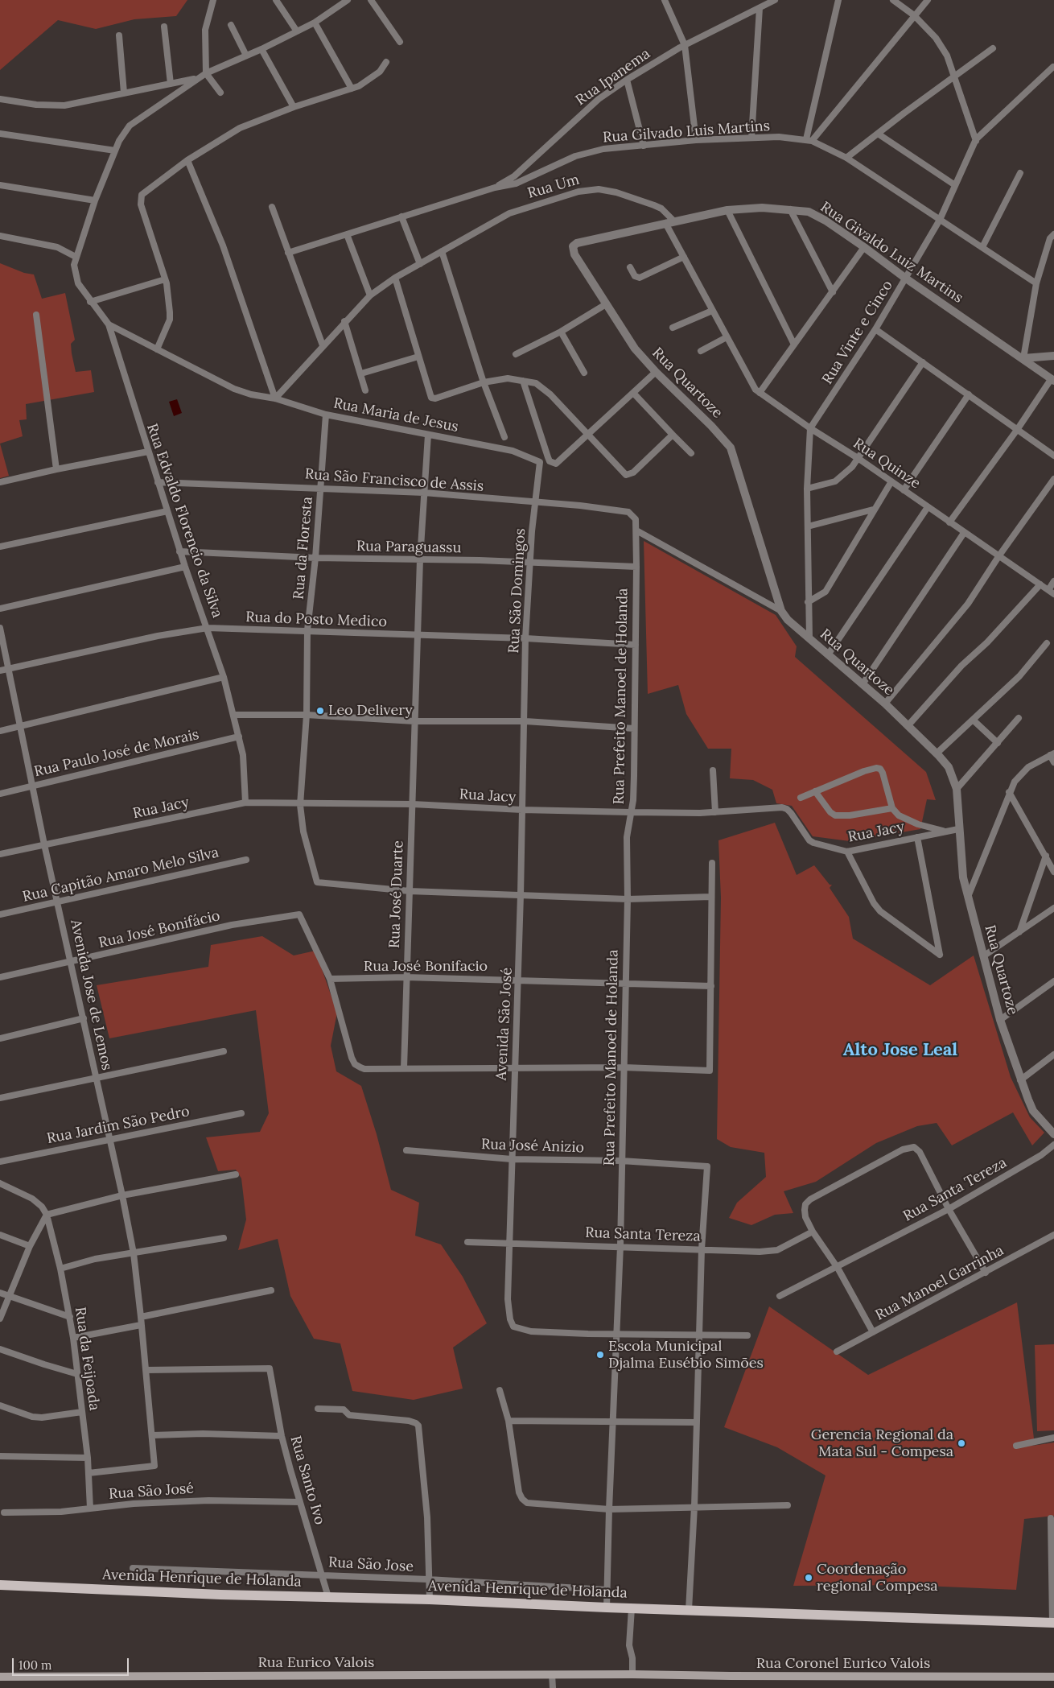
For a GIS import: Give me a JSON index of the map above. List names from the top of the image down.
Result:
{
  "streets": {
    "main road": ["Avenida Henrique de Holanda", "Rua Eurico Valois", "Rua Coronel Eurico Valois"],
    "street": [
      "Rua Ipanema",
      "Rua Gilvado Luis Martins",
      "Rua Um",
      "Rua Givaldo Luiz Martins",
      "Rua Vinte e Cinco",
      "Rua Quartoze",
      "Rua Maria de Jesus",
      "Rua Quinze",
      "Rua São Francisco de Assis",
      "Rua Edvaldo Florencio da Silva",
      "Rua Paraguassu",
      "Rua da Floresta",
      "Rua São Domingos",
      "Rua do Posto Medico",
      "Rua Prefeito Manoel de Holanda",
      "Rua Paulo José de Morais",
      "Rua Jacy",
      "Rua Capitão Amaro Melo Silva",
      "Rua José Duarte",
      "Rua José Bonifácio",
      "Rua José Bonifacio",
      "Avenida Jose de Lemos",
      "Avenida São José",
      "Rua Jardim São Pedro",
      "Rua José Anizio",
      "Rua Santa Tereza",
      "Rua Manoel Garrinha",
      "Rua da Feijoada",
      "Rua Santo Ivo",
      "Rua São José",
      "Rua São Jose"
    ]
  },
  "crossings": [
    ["Rua Ipanema", "Rua Gilvado Luis Martins"],
    ["Rua Gilvado Luis Martins", "Rua Vinte e Cinco"],
    ["Rua Um", "Rua Givaldo Luiz Martins"],
    ["Rua Givaldo Luiz Martins", "Rua Vinte e Cinco"],
    ["Rua Givaldo Luiz Martins", "Rua Quartoze"],
    ["Rua Givaldo Luiz Martins", "Rua Quinze"],
    ["Rua Vinte e Cinco", "Rua Quinze"],
    ["Rua Quartoze", "Rua Jacy"],
    ["Rua Maria de Jesus", "Rua Edvaldo Florencio da Silva"],
    ["Rua Maria de Jesus", "Rua da Floresta"],
    ["Rua Maria de Jesus", "Rua São Domingos"],
    ["Rua São Francisco de Assis", "Rua Edvaldo Florencio da Silva"],
    ["Rua São Francisco de Assis", "Rua da Floresta"],
    ["Rua São Francisco de Assis", "Rua São Domingos"],
    ["Rua São Francisco de Assis", "Rua Prefeito Manoel de Holanda"],
    ["Rua Edvaldo Florencio da Silva", "Rua Paraguassu"],
    ["Rua Edvaldo Florencio da Silva", "Rua do Posto Medico"],
    ["Rua Edvaldo Florencio da Silva", "Rua Paulo José de Morais"],
    ["Rua Edvaldo Florencio da Silva", "Rua Jacy"],
    ["Rua Paraguassu", "Rua da Floresta"],
    ["Rua Paraguassu", "Rua São Domingos"],
    ["Rua Paraguassu", "Rua Prefeito Manoel de Holanda"],
    ["Rua Paraguassu", "Rua José Duarte"],
    ["Rua da Floresta", "Rua do Posto Medico"],
    ["Rua da Floresta", "Rua Jacy"],
    ["Rua da Floresta", "Rua José Duarte"],
    ["Rua São Domingos", "Rua do Posto Medico"],
    ["Rua São Domingos", "Avenida São José"],
    ["Rua do Posto Medico", "Rua Prefeito Manoel de Holanda"],
    ["Rua do Posto Medico", "Rua José Duarte"],
    ["Rua do Posto Medico", "Avenida Jose de Lemos"],
    ["Rua Prefeito Manoel de Holanda", "Rua Jacy"],
    ["Rua Prefeito Manoel de Holanda", "Rua José Bonifacio"],
    ["Rua Prefeito Manoel de Holanda", "Avenida São José"],
    ["Rua Prefeito Manoel de Holanda", "Rua José Anizio"],
    ["Rua Prefeito Manoel de Holanda", "Rua Santa Tereza"],
    ["Rua Prefeito Manoel de Holanda", "Rua São Jose"],
    ["Rua Prefeito Manoel de Holanda", "Avenida Henrique de Holanda"],
    ["Rua Paulo José de Morais", "Avenida Jose de Lemos"],
    ["Rua Jacy", "Rua José Duarte"],
    ["Rua Jacy", "Avenida Jose de Lemos"],
    ["Rua Jacy", "Avenida São José"],
    ["Rua Capitão Amaro Melo Silva", "Avenida Jose de Lemos"],
    ["Rua José Duarte", "Rua José Bonifacio"],
    ["Rua José Bonifácio", "Rua José Bonifacio"],
    ["Rua José Bonifácio", "Avenida Jose de Lemos"],
    ["Rua José Bonifacio", "Avenida São José"],
    ["Avenida Jose de Lemos", "Rua Jardim São Pedro"],
    ["Avenida Jose de Lemos", "Rua Santo Ivo"],
    ["Avenida São José", "Rua José Anizio"],
    ["Avenida São José", "Rua Santa Tereza"],
    ["Rua José Anizio", "Rua Santa Tereza"],
    ["Rua da Feijoada", "Rua São José"],
    ["Rua Santo Ivo", "Rua São José"],
    ["Rua Santo Ivo", "Rua São Jose"],
    ["Rua Santo Ivo", "Avenida Henrique de Holanda"],
    ["Rua Eurico Valois", "Rua Coronel Eurico Valois"]
  ],
  "districts": ["Alto Jose Leal"],
  "places": [
    "Leo Delivery",
    "Escola Municipal Djalma Eusébio Simões",
    "Gerencia Regional da Mata Sul - Compesa",
    "Coordenação regional Compesa"
  ],
  "scale_bar": "100 m"
}
